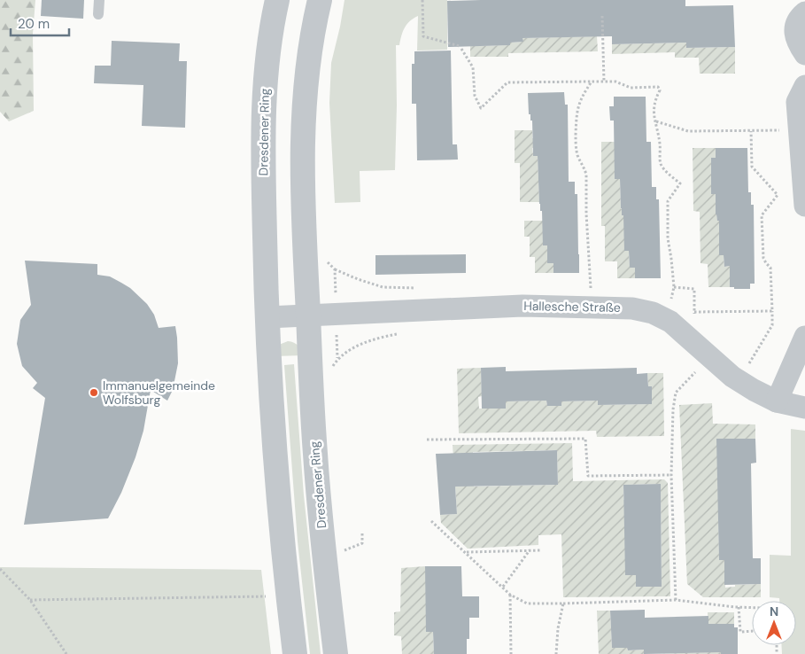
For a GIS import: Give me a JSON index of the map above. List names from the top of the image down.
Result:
{
  "streets": {
    "street": ["Dresdener Ring", "Hallesche Straße"]
  },
  "crossings": [
    ["Dresdener Ring", "Hallesche Straße"]
  ],
  "places": ["Immanuelgemeinde Wolfsburg"],
  "scale_bar": "20 m",
  "north": "top"
}
